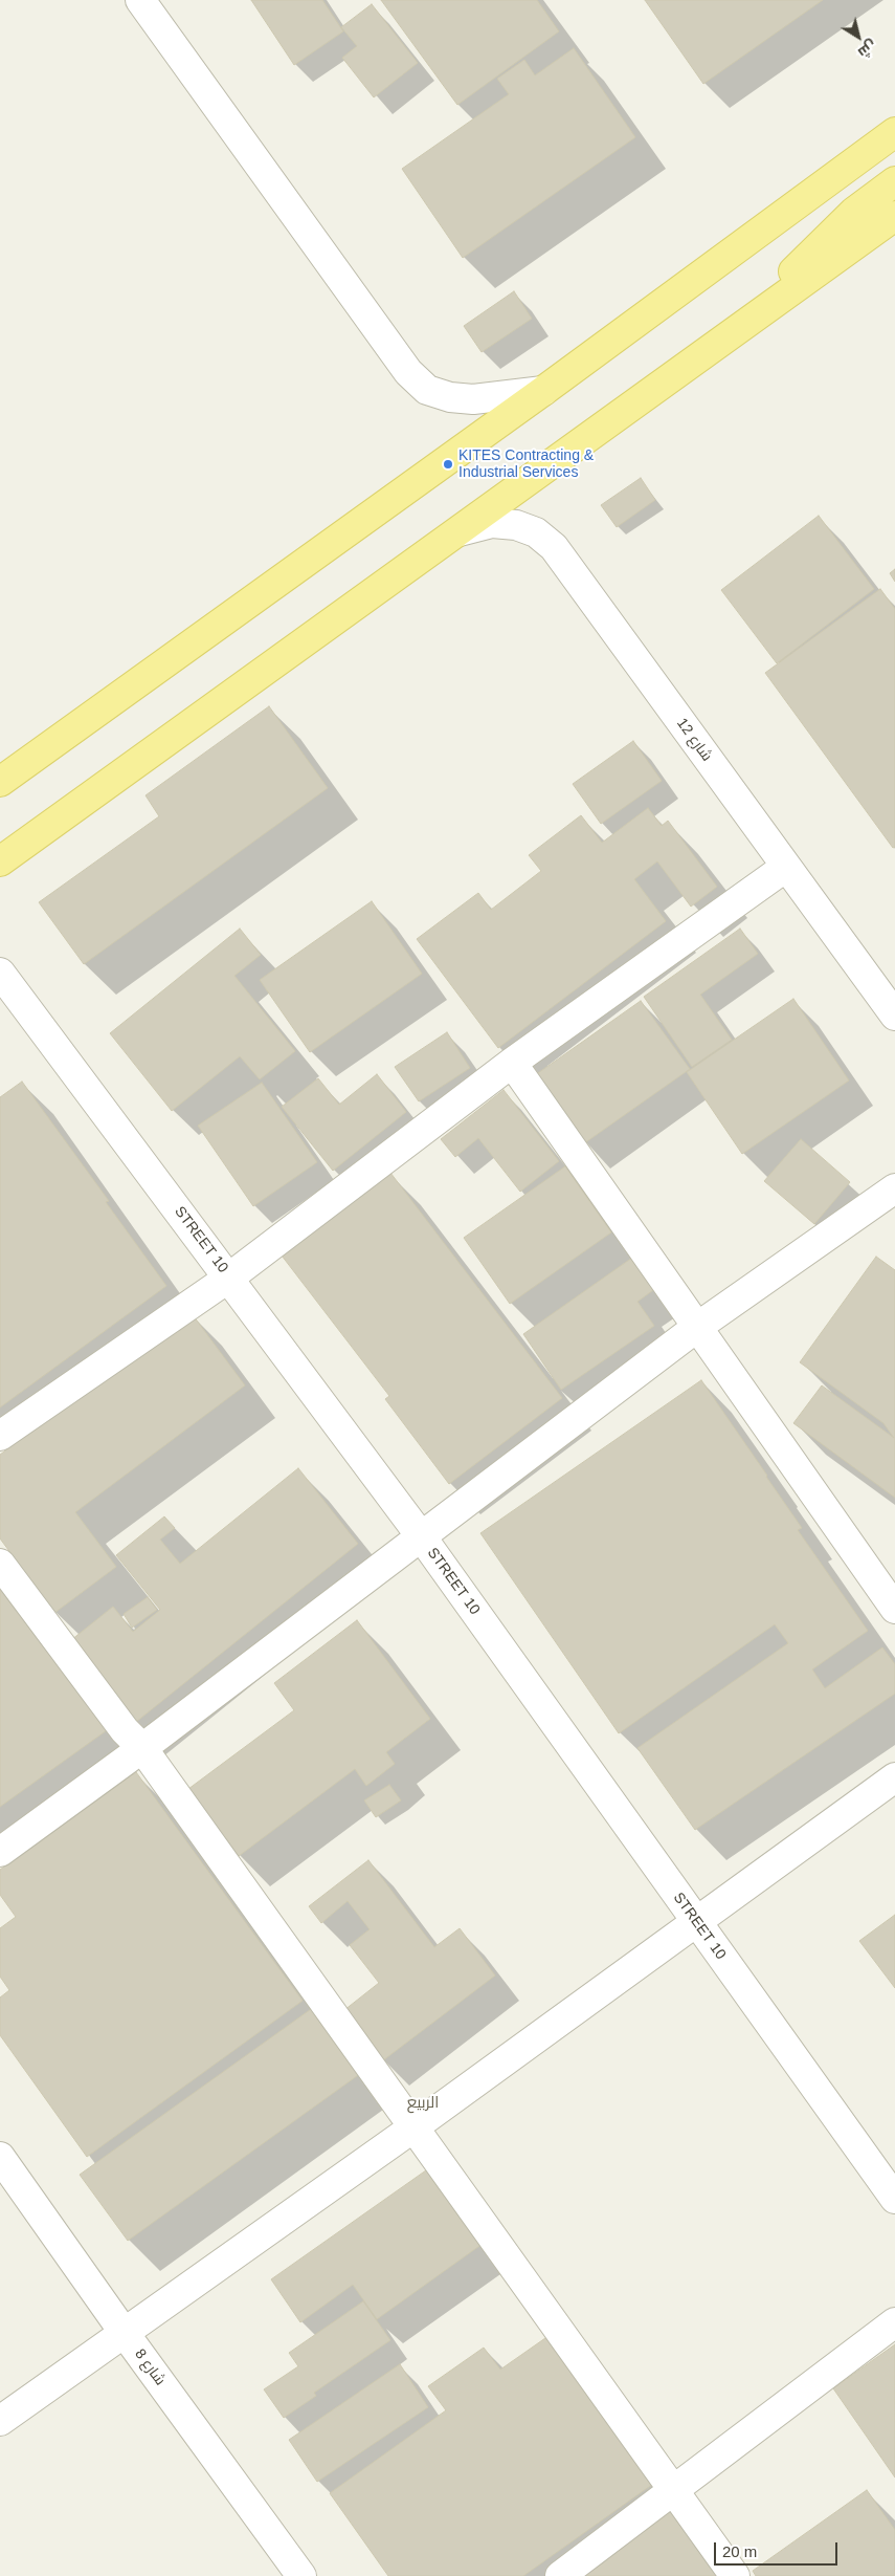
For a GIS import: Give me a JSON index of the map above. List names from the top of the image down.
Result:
{
  "streets": {
    "street": ["شارع 12", "STREET 10", "شارع 8"]
  },
  "districts": ["الربيع"],
  "places": ["KITES Contracting & Industrial Services"],
  "scale_bar": "20 m",
  "north": "bottom right"
}
